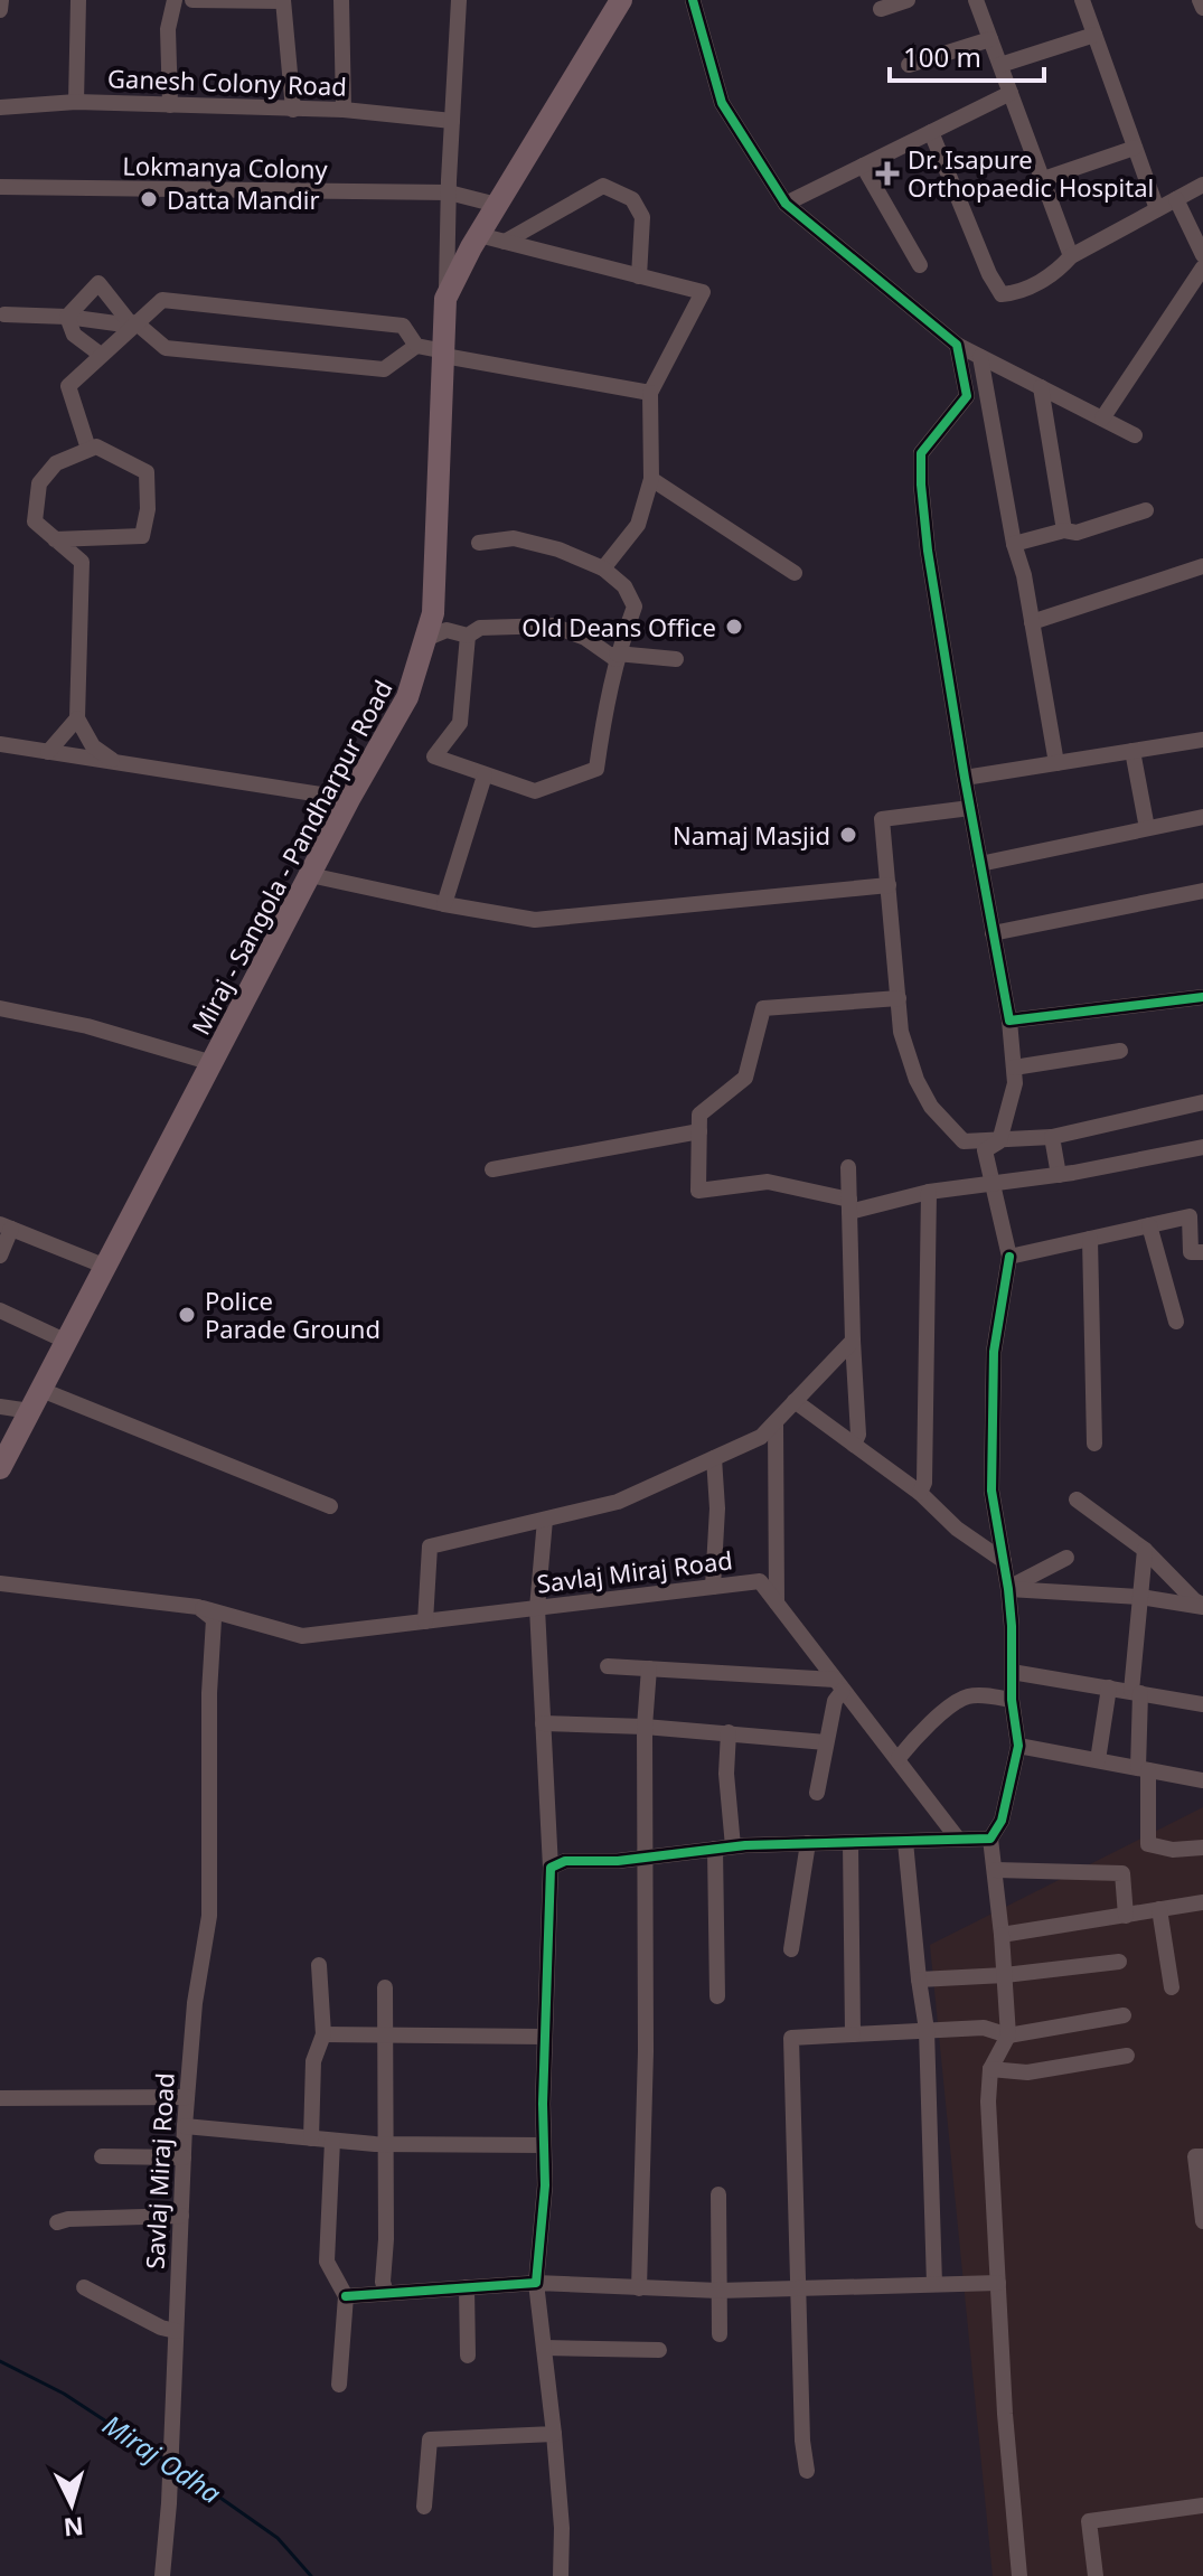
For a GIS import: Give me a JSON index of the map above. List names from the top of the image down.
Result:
{
  "streets": {
    "highway": ["Miraj - Sangola - Pandharpur Road"],
    "street": ["Ganesh Colony Road", "Lokmanya Colony", "Savlaj Miraj Road"]
  },
  "crossings": [
    ["Lokmanya Colony", "Miraj - Sangola - Pandharpur Road"]
  ],
  "water": ["Miraj Odha"],
  "places": {
    "health": ["Dr. Isapure Orthopaedic Hospital"],
    "other": [
      "Datta Mandir",
      "Old Deans Office",
      "Namaj Masjid",
      "Police Parade Ground"
    ]
  },
  "scale_bar": "100 m",
  "north": "bottom"
}
